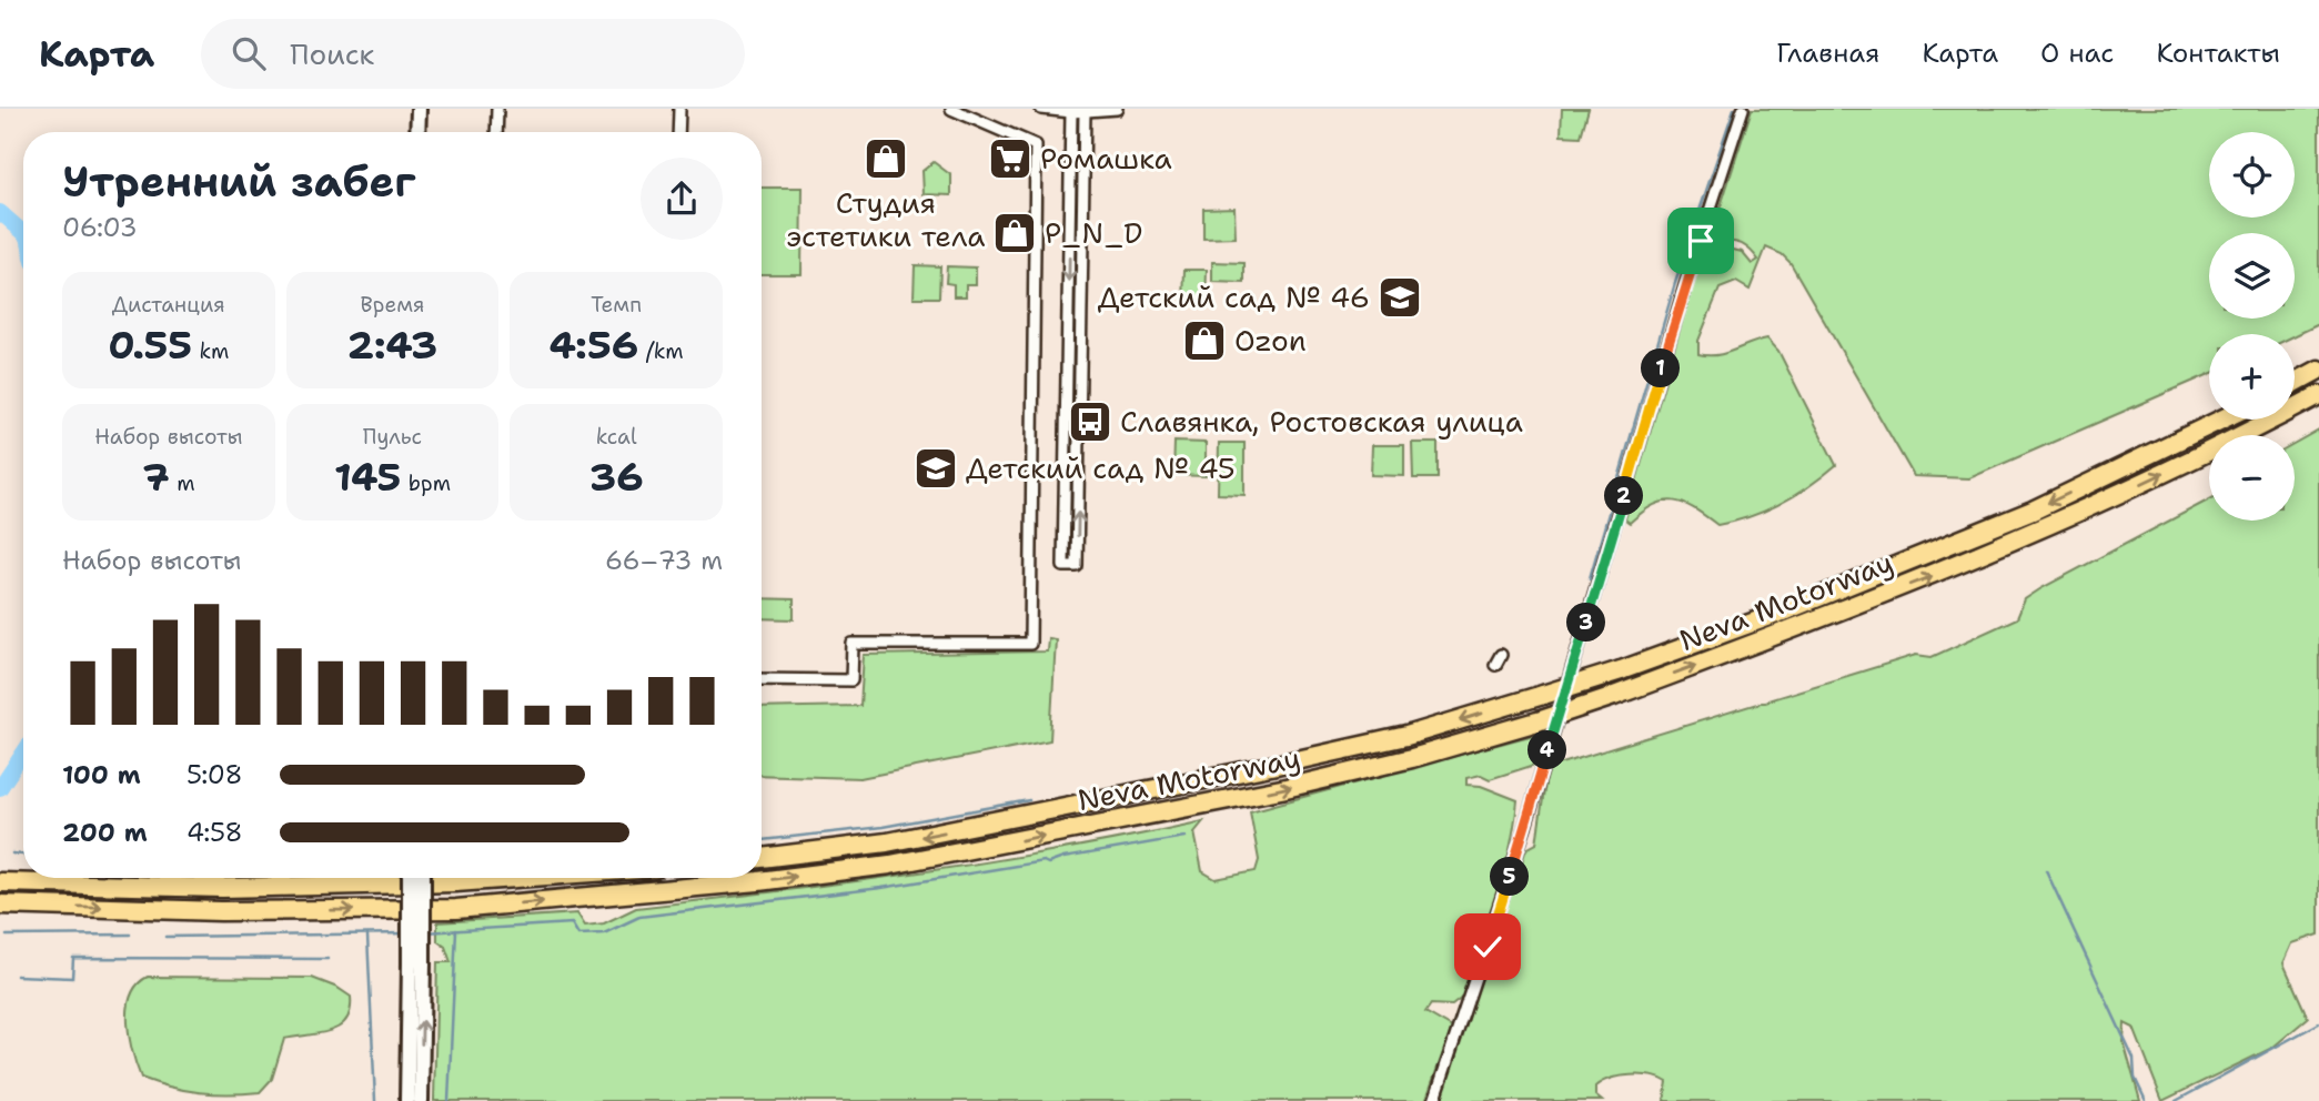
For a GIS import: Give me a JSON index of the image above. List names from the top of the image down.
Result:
{
  "streets": {
    "highway": ["Neva Motorway"]
  },
  "places": {
    "shop": ["Студия эстетики тела", "P_N_D", "Ozon"],
    "supermarket": ["Ромашка"],
    "school or university": ["Детский сад № 46", "Детский сад № 45"],
    "bus stop": ["Славянка, Ростовская улица"]
  },
  "page": {
    "header": "Карта",
    "search": "Поиск",
    "nav": [
      "Главная",
      "Карта",
      "О нас",
      "Контакты"
    ],
    "map_buttons": ["+", "−"],
    "heading": ["Утренний забег", "06:03"],
    "stats": [
      ["Дистанция", "0.55 km"],
      ["Время", "2:43"],
      ["Темп", "4:56 /km"],
      ["Набор высоты", "7 m"],
      ["Пульс", "145 bpm"],
      ["kcal", "36"]
    ],
    "pins": [
      "1",
      "2",
      "3",
      "4",
      "5"
    ],
    "chart": ["Набор высоты", "66–73 m"],
    "list": [
      {
        "name": "100 m",
        "note": "5:08"
      },
      {
        "name": "200 m",
        "note": "4:58"
      }
    ]
  }
}
